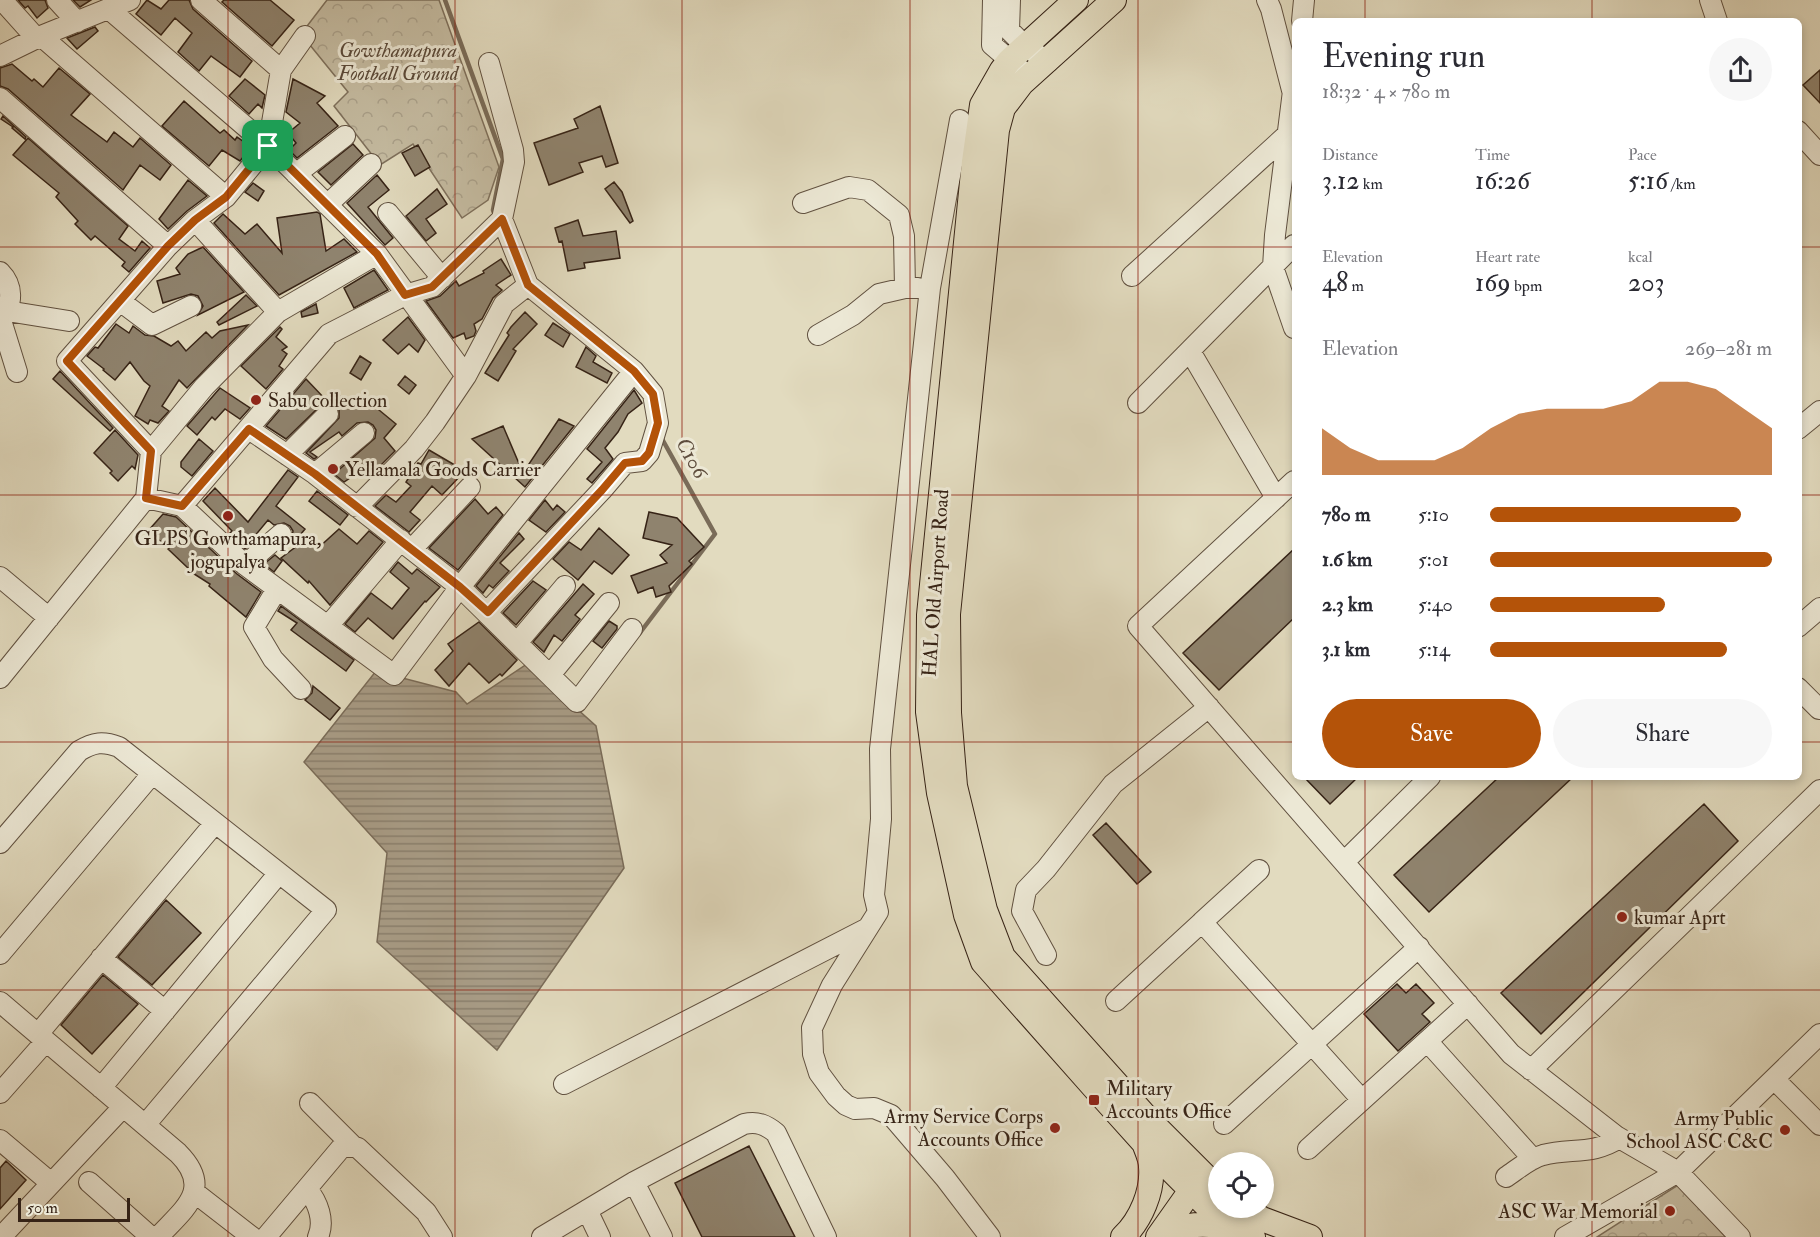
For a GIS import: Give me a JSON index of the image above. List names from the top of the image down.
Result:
{
  "streets": {
    "main road": ["HAL Old Airport Road"]
  },
  "water": ["C106"],
  "parks": ["Gowthamapura Football Ground"],
  "places": {
    "other": [
      "Sabu collection",
      "Yellamala Goods Carrier",
      "GLPS Gowthamapura, jogupalya",
      "kumar Aprt",
      "Army Service Corps Accounts Office",
      "Army Public School ASC C&C",
      "ASC War Memorial"
    ],
    "transit": ["Military Accounts Office"]
  },
  "scale_bar": "50 m",
  "page": {
    "heading": ["Evening run", "18:32 · 4 × 780 m"],
    "stats": [
      ["Distance", "3.12 km"],
      ["Time", "16:26"],
      ["Pace", "5:16 /km"],
      ["Elevation", "48 m"],
      ["Heart rate", "169 bpm"],
      ["kcal", "203"]
    ],
    "chart": ["Elevation", "269–281 m"],
    "list": [
      {
        "name": "780 m",
        "note": "5:10"
      },
      {
        "name": "1.6 km",
        "note": "5:01"
      },
      {
        "name": "2.3 km",
        "note": "5:40"
      },
      {
        "name": "3.1 km",
        "note": "5:14"
      }
    ],
    "buttons": ["Save", "Share"],
    "scale": "50 m"
  }
}
